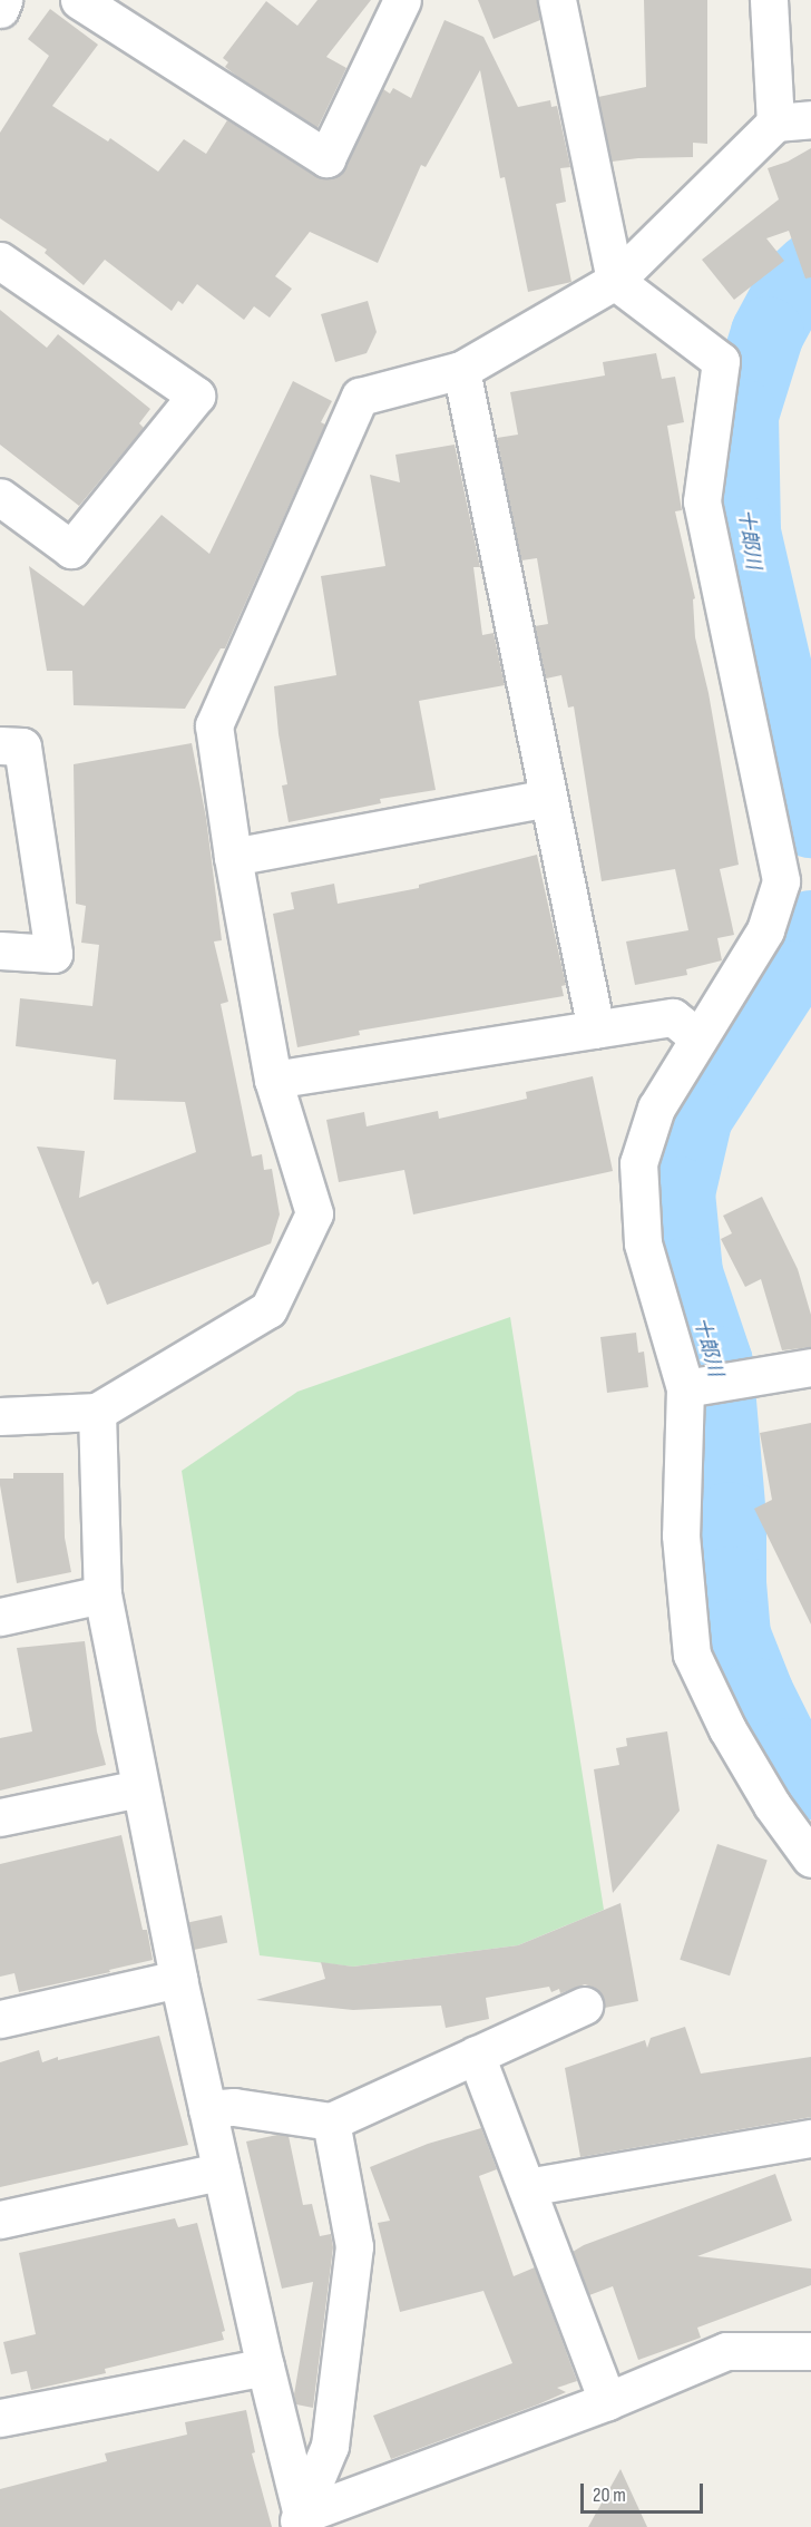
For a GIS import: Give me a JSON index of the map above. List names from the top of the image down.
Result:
{
  "water": ["十郎川"],
  "scale_bar": "20 m"
}
